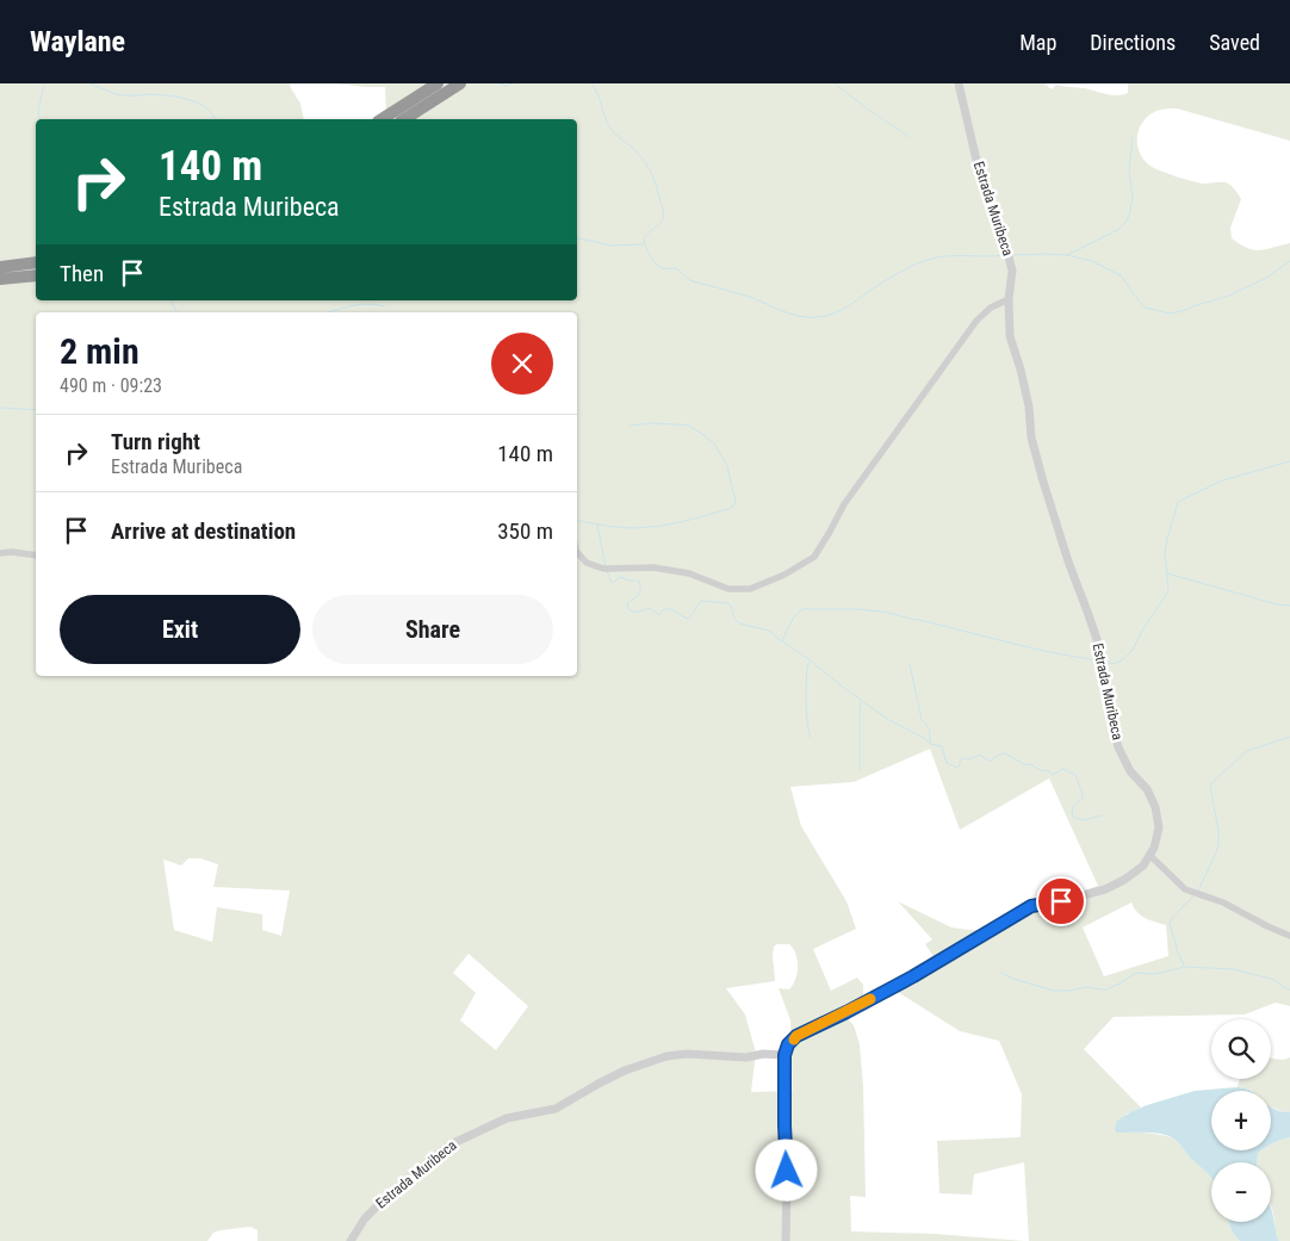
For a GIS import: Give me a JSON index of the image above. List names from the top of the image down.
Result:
{
  "streets": {
    "street": ["Estrada Muribeca"]
  },
  "page": {
    "header": "Waylane",
    "nav": ["Map", "Directions", "Saved"],
    "turn": ["140 m", "Estrada Muribeca"],
    "then": "Then",
    "heading": ["2 min", "490 m · 09:23"],
    "list": [
      {
        "name": "Turn right",
        "note": "Estrada Muribeca",
        "value": "140 m"
      },
      {
        "name": "Arrive at destination",
        "value": "350 m"
      }
    ],
    "buttons": ["Exit", "Share"],
    "map_buttons": ["+", "−"]
  }
}
